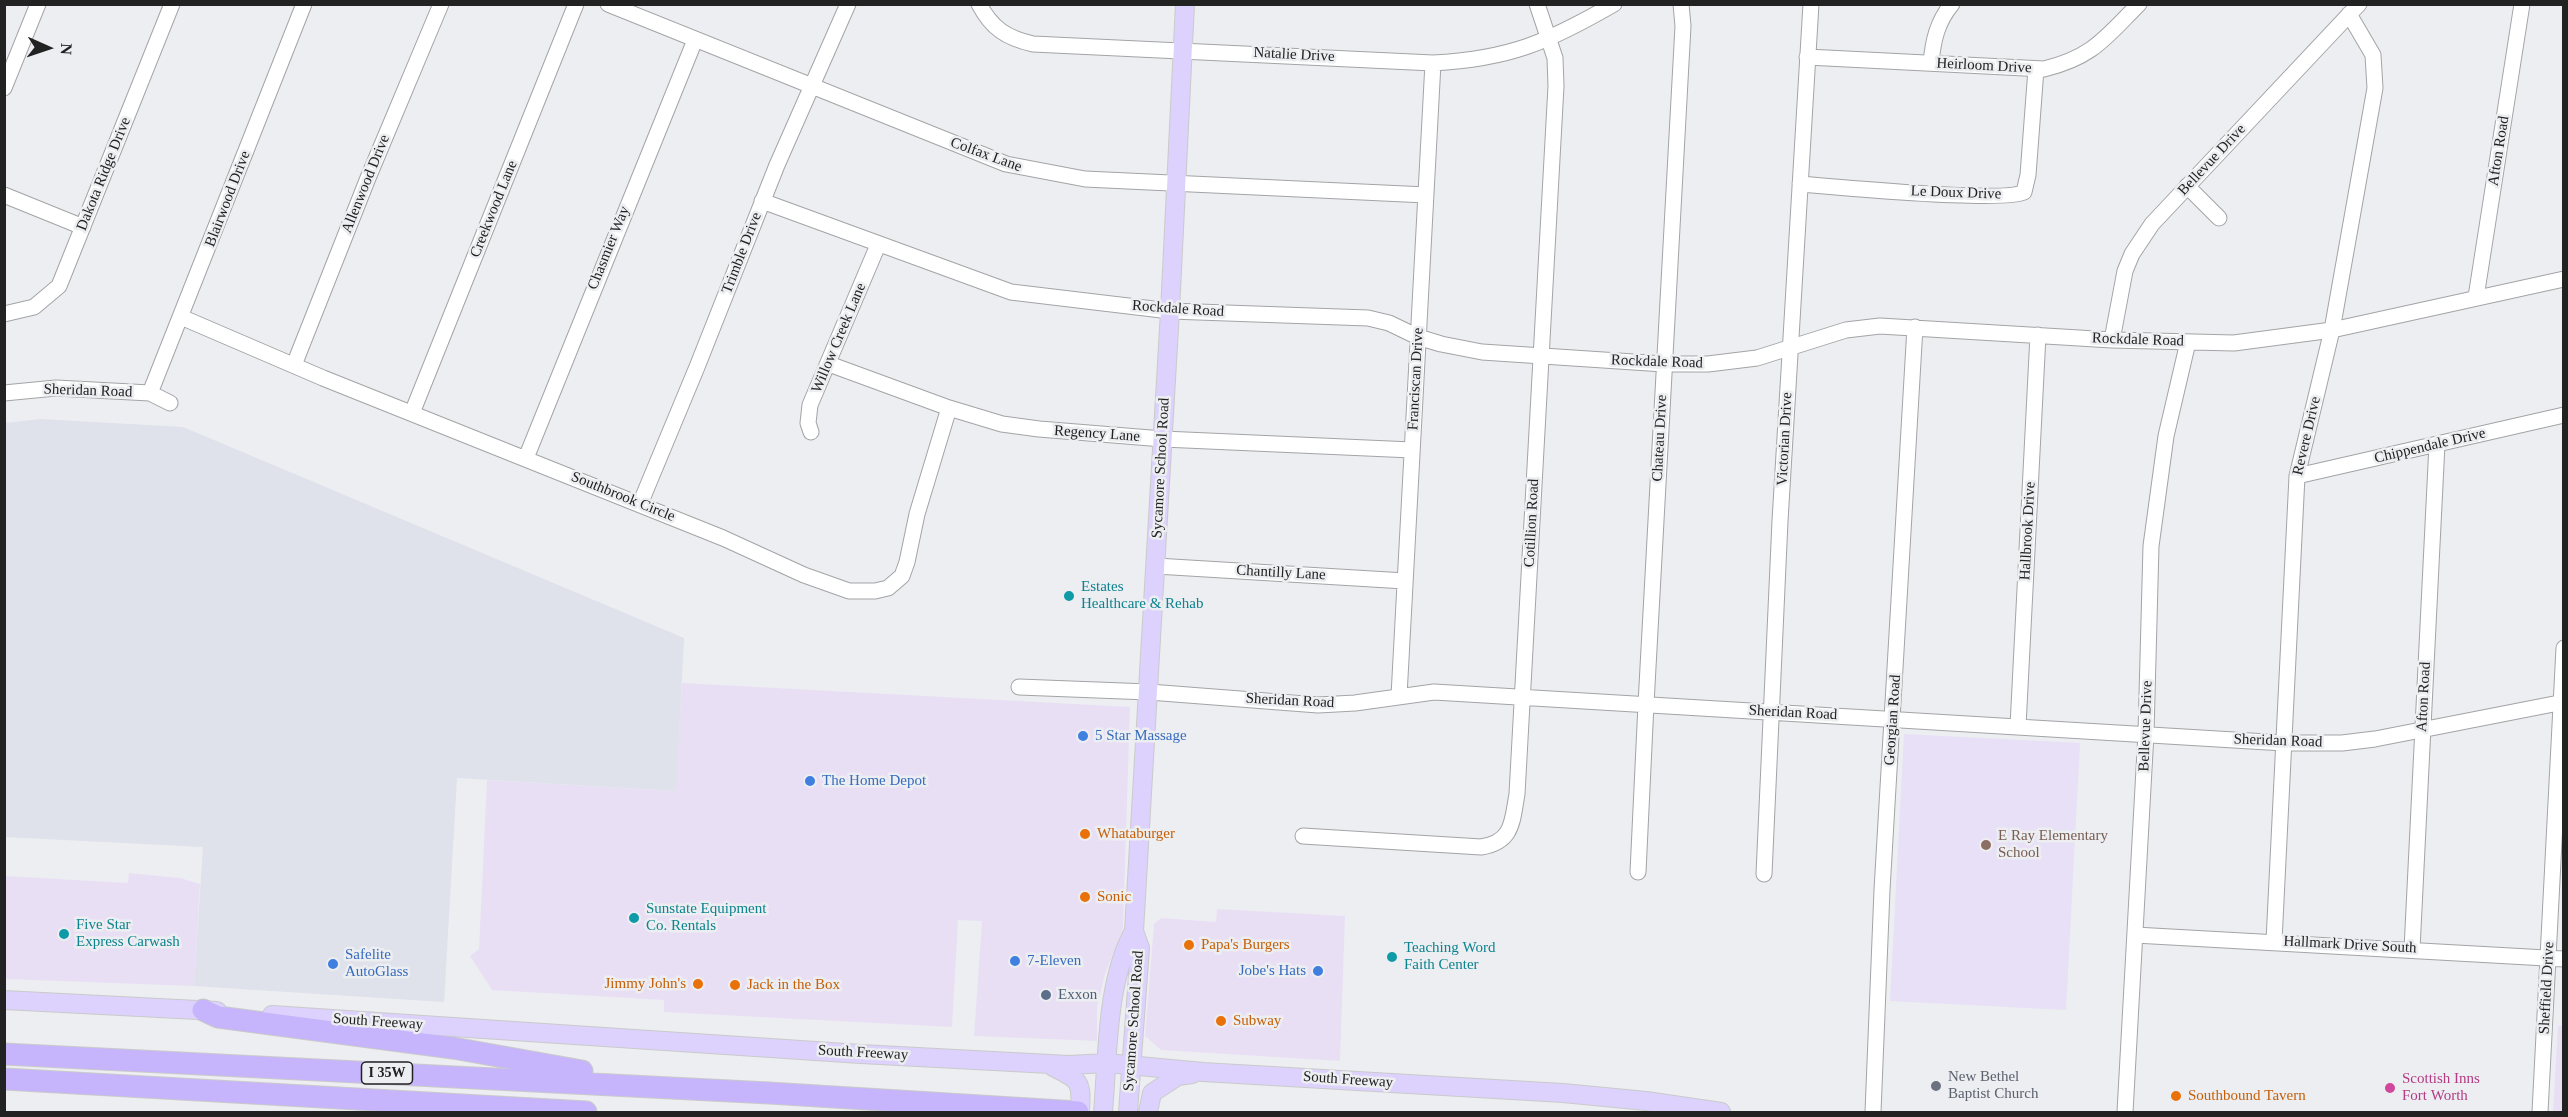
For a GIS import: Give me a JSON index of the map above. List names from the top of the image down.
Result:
{
  "streets": {
    "highway": ["I 35W"],
    "main road": ["Sycamore School Road", "South Freeway"],
    "street": [
      "Natalie Drive",
      "Heirloom Drive",
      "Afton Road",
      "Colfax Lane",
      "Bellevue Drive",
      "Dakota Ridge Drive",
      "Allenwood Drive",
      "Le Doux Drive",
      "Blairwood Drive",
      "Creekwood Lane",
      "Chasmier Way",
      "Trimble Drive",
      "Rockdale Road",
      "Willow Creek Lane",
      "Franciscan Drive",
      "Sheridan Road",
      "Regency Lane",
      "Revere Drive",
      "Chateau Drive",
      "Victorian Drive",
      "Chippendale Drive",
      "Southbrook Circle",
      "Cotillion Road",
      "Hallbrook Drive",
      "Chantilly Lane",
      "Georgian Road",
      "Hallmark Drive South",
      "Sheffield Drive"
    ]
  },
  "crossings": [
    ["Natalie Drive", "Franciscan Drive"],
    ["Natalie Drive", "Sycamore School Road"],
    ["Natalie Drive", "Cotillion Road"],
    ["Heirloom Drive", "Le Doux Drive"],
    ["Heirloom Drive", "Victorian Drive"],
    ["Afton Road", "Rockdale Road"],
    ["Afton Road", "Sheridan Road"],
    ["Afton Road", "Chippendale Drive"],
    ["Afton Road", "Hallmark Drive South"],
    ["Colfax Lane", "Chasmier Way"],
    ["Colfax Lane", "Trimble Drive"],
    ["Colfax Lane", "Franciscan Drive"],
    ["Colfax Lane", "Sycamore School Road"],
    ["Bellevue Drive", "Rockdale Road"],
    ["Bellevue Drive", "Sheridan Road"],
    ["Bellevue Drive", "Revere Drive"],
    ["Bellevue Drive", "Hallmark Drive South"],
    ["Allenwood Drive", "Southbrook Circle"],
    ["Le Doux Drive", "Victorian Drive"],
    ["Blairwood Drive", "Sheridan Road"],
    ["Blairwood Drive", "Southbrook Circle"],
    ["Creekwood Lane", "Southbrook Circle"],
    ["Chasmier Way", "Southbrook Circle"],
    ["Trimble Drive", "Rockdale Road"],
    ["Trimble Drive", "Southbrook Circle"],
    ["Rockdale Road", "Willow Creek Lane"],
    ["Rockdale Road", "Franciscan Drive"],
    ["Rockdale Road", "Revere Drive"],
    ["Rockdale Road", "Chateau Drive"],
    ["Rockdale Road", "Victorian Drive"],
    ["Rockdale Road", "Sycamore School Road"],
    ["Rockdale Road", "Cotillion Road"],
    ["Rockdale Road", "Hallbrook Drive"],
    ["Rockdale Road", "Georgian Road"],
    ["Willow Creek Lane", "Regency Lane"],
    ["Franciscan Drive", "Sheridan Road"],
    ["Franciscan Drive", "Regency Lane"],
    ["Franciscan Drive", "Chantilly Lane"],
    ["Sheridan Road", "Revere Drive"],
    ["Sheridan Road", "Chateau Drive"],
    ["Sheridan Road", "Victorian Drive"],
    ["Sheridan Road", "Sycamore School Road"],
    ["Sheridan Road", "Cotillion Road"],
    ["Sheridan Road", "Hallbrook Drive"],
    ["Sheridan Road", "Georgian Road"],
    ["Sheridan Road", "Sheffield Drive"],
    ["Regency Lane", "Sycamore School Road"],
    ["Regency Lane", "Southbrook Circle"],
    ["Revere Drive", "Chippendale Drive"],
    ["Revere Drive", "Hallmark Drive South"],
    ["Sycamore School Road", "Chantilly Lane"],
    ["Sycamore School Road", "South Freeway"],
    ["Hallmark Drive South", "Sheffield Drive"]
  ],
  "places": [
    "Estates Healthcare & Rehab",
    "5 Star Massage",
    "The Home Depot",
    "Whataburger",
    "E Ray Elementary School",
    "Sonic",
    "Sunstate Equipment Co. Rentals",
    "Five Star Express Carwash",
    "Papa's Burgers",
    "Teaching Word Faith Center",
    "7-Eleven",
    "Safelite AutoGlass",
    "Jobe's Hats",
    "Jimmy John's",
    "Jack in the Box",
    "Exxon",
    "Subway",
    "New Bethel Baptist Church",
    "Scottish Inns Fort Worth",
    "Southbound Tavern"
  ],
  "north": "right"
}
